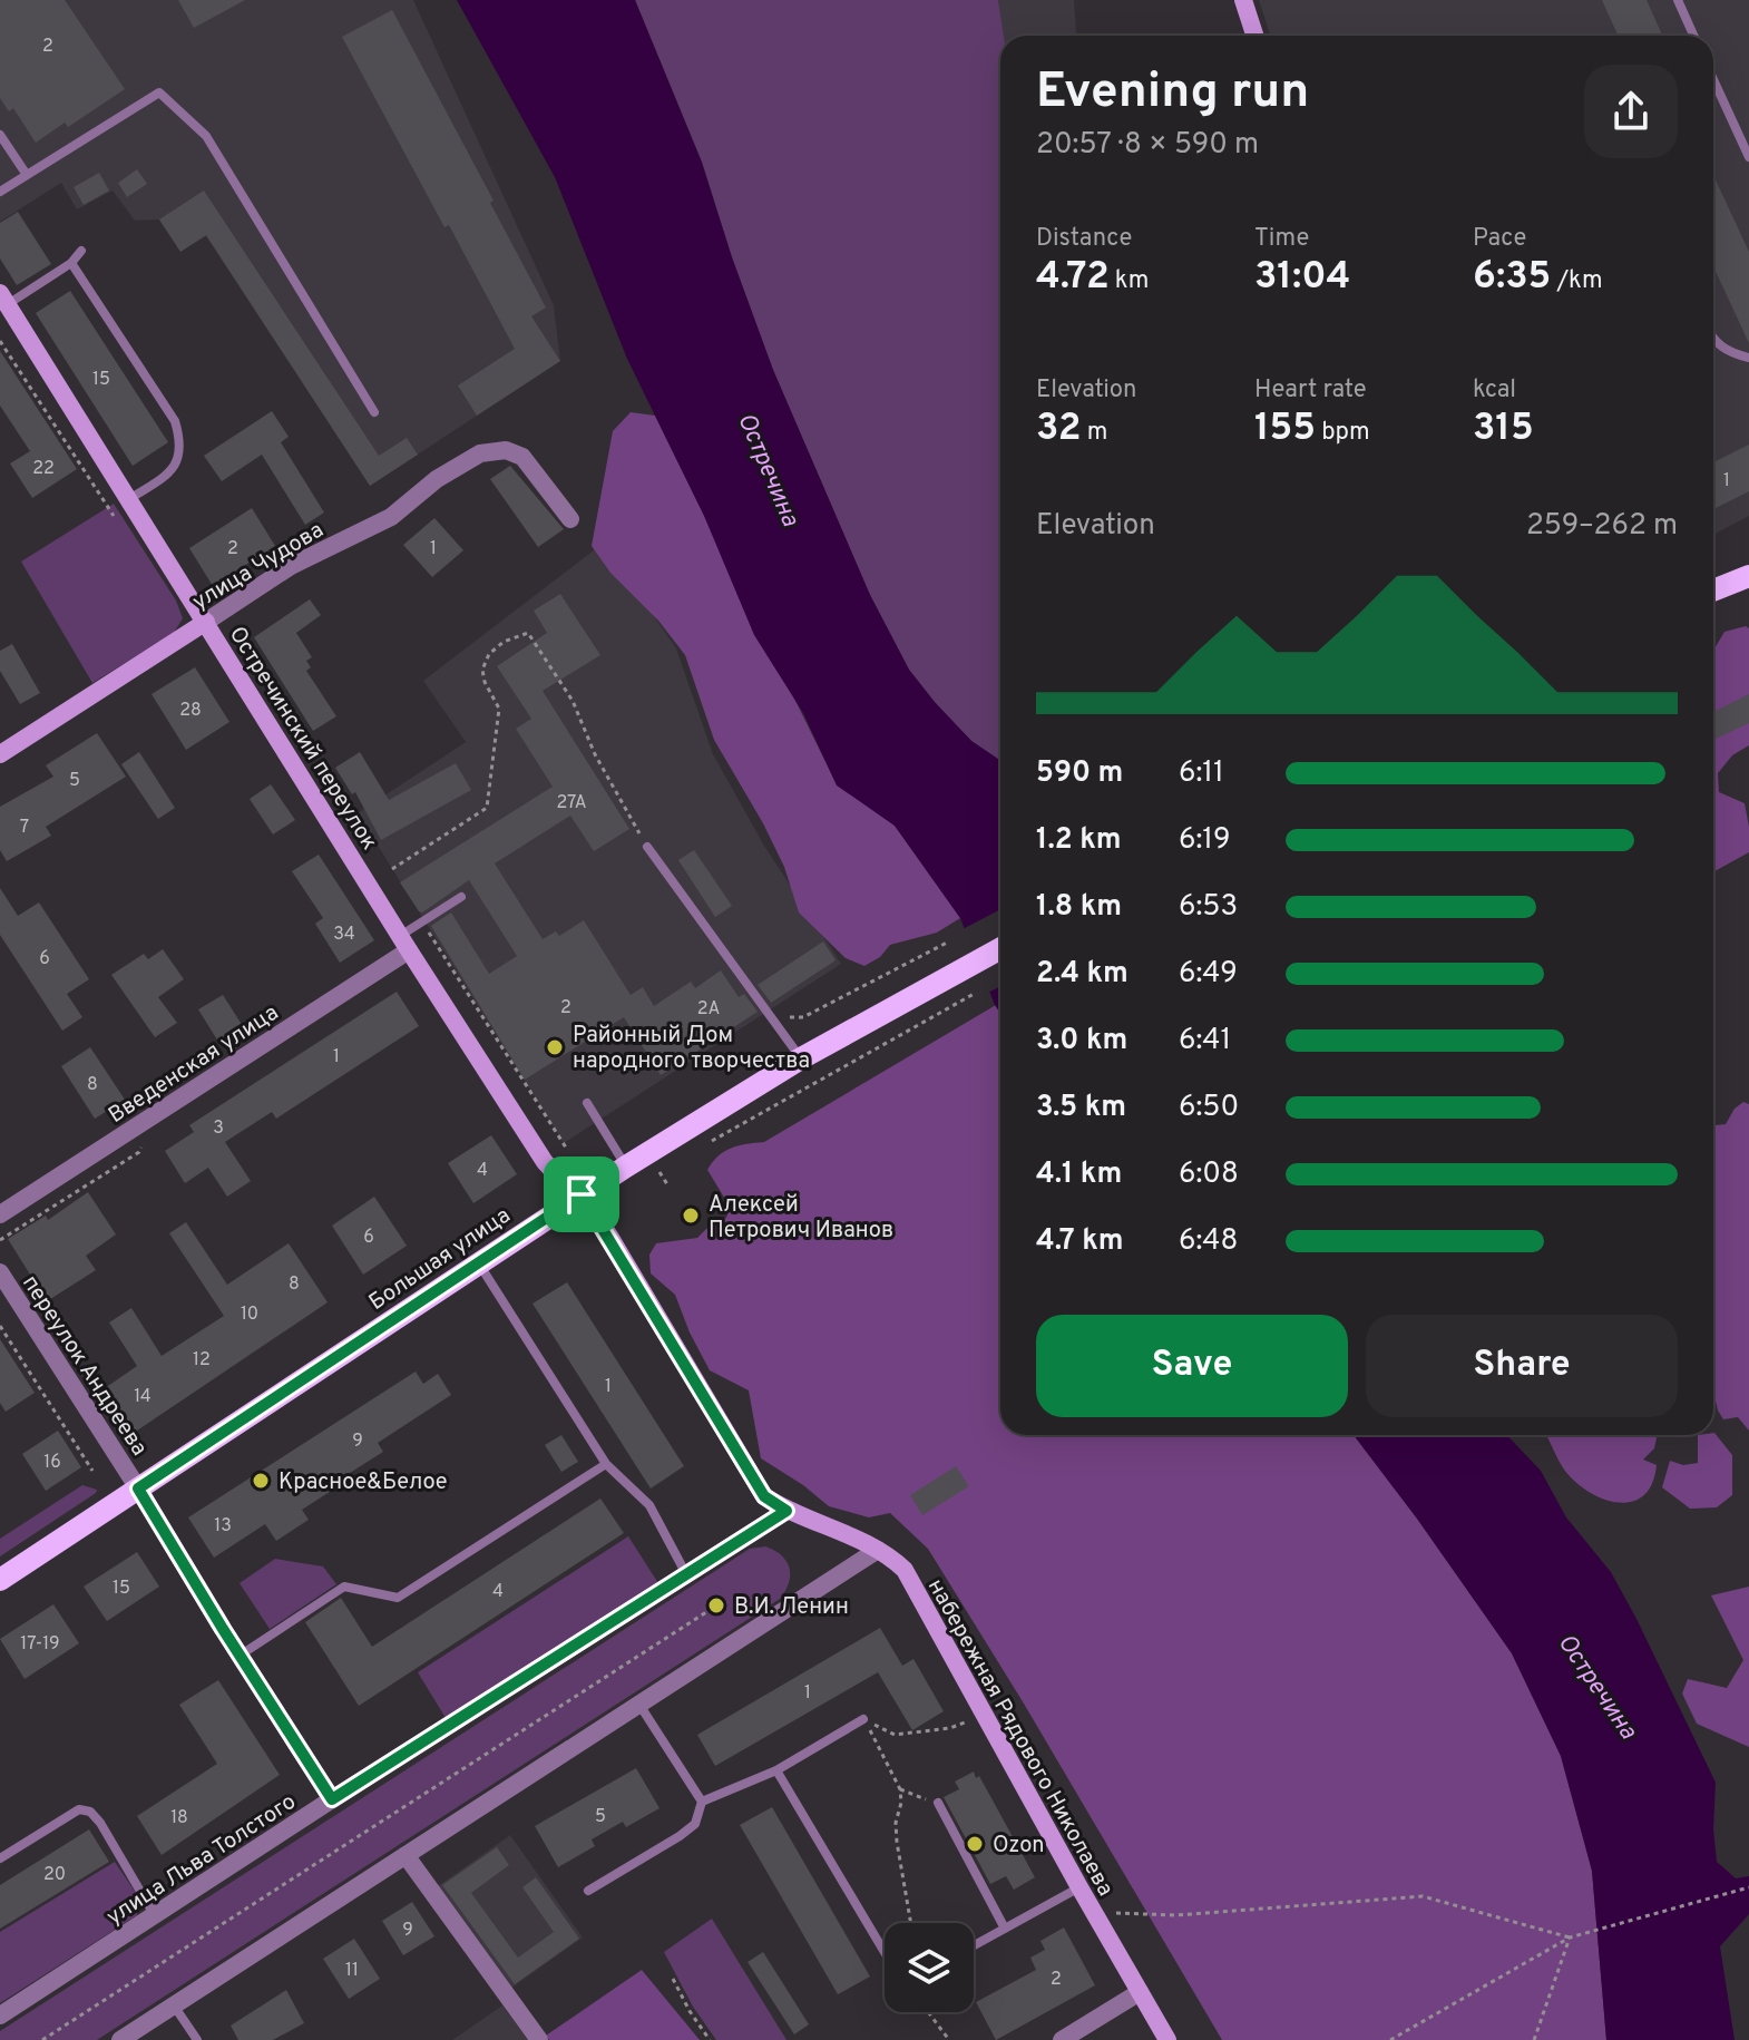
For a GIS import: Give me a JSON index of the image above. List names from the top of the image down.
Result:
{
  "streets": {
    "main road": ["Большая улица"],
    "street": [
      "улица Чудова",
      "Остречинский переулок",
      "Введенская улица",
      "переулок Андреева",
      "набережная Рядового Николаева",
      "улица Льва Толстого"
    ]
  },
  "crossings": [
    ["улица Чудова", "Остречинский переулок"],
    ["Остречинский переулок", "Введенская улица"],
    ["Остречинский переулок", "Большая улица"],
    ["Остречинский переулок", "набережная Рядового Николаева"],
    ["Остречинский переулок", "улица Льва Толстого"],
    ["Большая улица", "переулок Андреева"],
    ["переулок Андреева", "улица Льва Толстого"],
    ["набережная Рядового Николаева", "улица Льва Толстого"]
  ],
  "water": ["Остречина"],
  "places": [
    "Районный Дом народного творчества",
    "Алексей Петрович Иванов",
    "Красное&Белое",
    "В.И. Ленин",
    "Ozon"
  ],
  "house_numbers": [
    "2",
    "15",
    "22",
    "1",
    "2",
    "1",
    "28",
    "5",
    "27А",
    "7",
    "34",
    "6",
    "2",
    "2А",
    "1",
    "8",
    "3",
    "4",
    "6",
    "8",
    "10",
    "12",
    "1",
    "14",
    "9",
    "16",
    "13",
    "15",
    "4",
    "17-19",
    "1",
    "5",
    "18",
    "20",
    "9",
    "11",
    "2"
  ],
  "page": {
    "heading": ["Evening run", "20:57 · 8 × 590 m"],
    "stats": [
      ["Distance", "4.72 km"],
      ["Time", "31:04"],
      ["Pace", "6:35 /km"],
      ["Elevation", "32 m"],
      ["Heart rate", "155 bpm"],
      ["kcal", "315"]
    ],
    "chart": ["Elevation", "259–262 m"],
    "list": [
      {
        "name": "590 m",
        "note": "6:11"
      },
      {
        "name": "1.2 km",
        "note": "6:19"
      },
      {
        "name": "1.8 km",
        "note": "6:53"
      },
      {
        "name": "2.4 km",
        "note": "6:49"
      },
      {
        "name": "3.0 km",
        "note": "6:41"
      },
      {
        "name": "3.5 km",
        "note": "6:50"
      },
      {
        "name": "4.1 km",
        "note": "6:08"
      },
      {
        "name": "4.7 km",
        "note": "6:48"
      }
    ],
    "buttons": ["Save", "Share"]
  }
}
